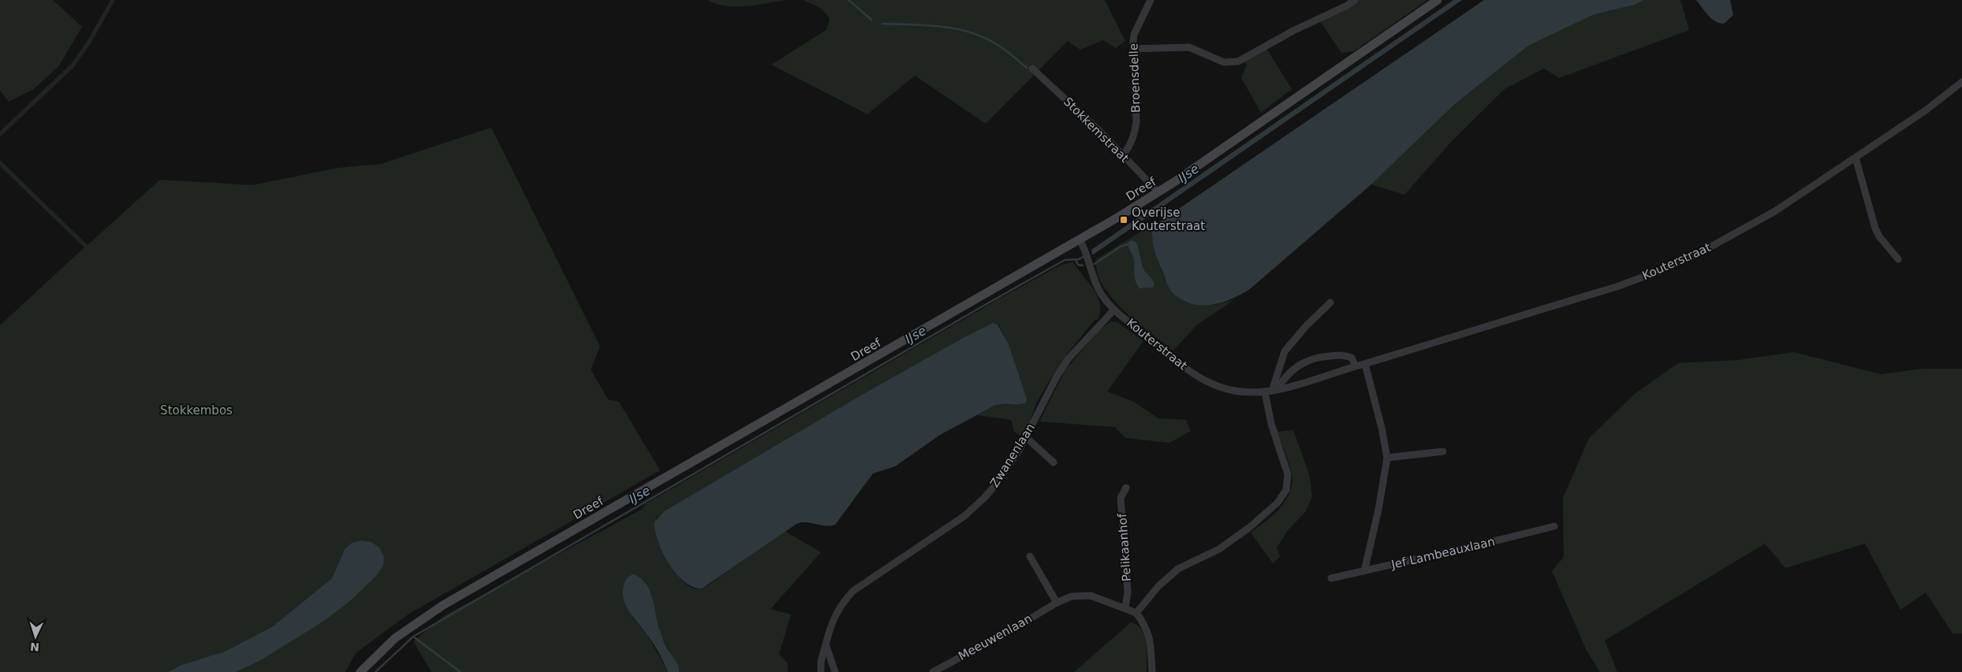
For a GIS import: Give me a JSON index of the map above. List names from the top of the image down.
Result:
{
  "streets": {
    "main road": ["Dreef"],
    "street": [
      "Broensdelle",
      "Stokkemstraat",
      "Kouterstraat",
      "Zwanenlaan",
      "Pelikaanhof",
      "Jef Lambeauxlaan",
      "Meeuwenlaan"
    ]
  },
  "crossings": [
    ["Broensdelle", "Stokkemstraat"],
    ["Stokkemstraat", "Dreef"],
    ["Dreef", "Kouterstraat"],
    ["Kouterstraat", "Zwanenlaan"],
    ["Pelikaanhof", "Meeuwenlaan"]
  ],
  "water": ["IJse"],
  "parks": ["Stokkembos"],
  "places": {
    "transit": ["Overijse Kouterstraat"]
  },
  "north": "bottom"
}
